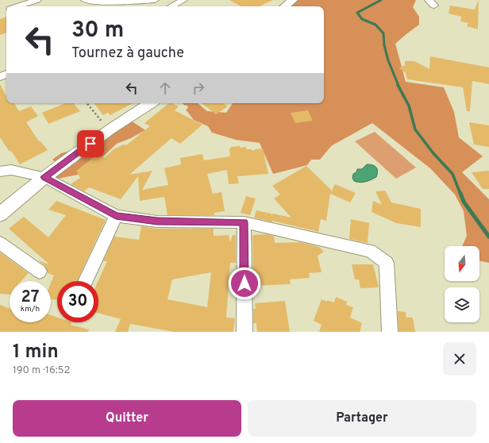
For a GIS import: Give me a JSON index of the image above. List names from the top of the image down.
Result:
{
  "north": "bottom",
  "page": {
    "turn": ["30 m", "Tournez à gauche"],
    "speed": "27 km/h",
    "limit": "30",
    "heading": ["1 min", "190 m · 16:52"],
    "buttons": ["Quitter", "Partager"]
  }
}
